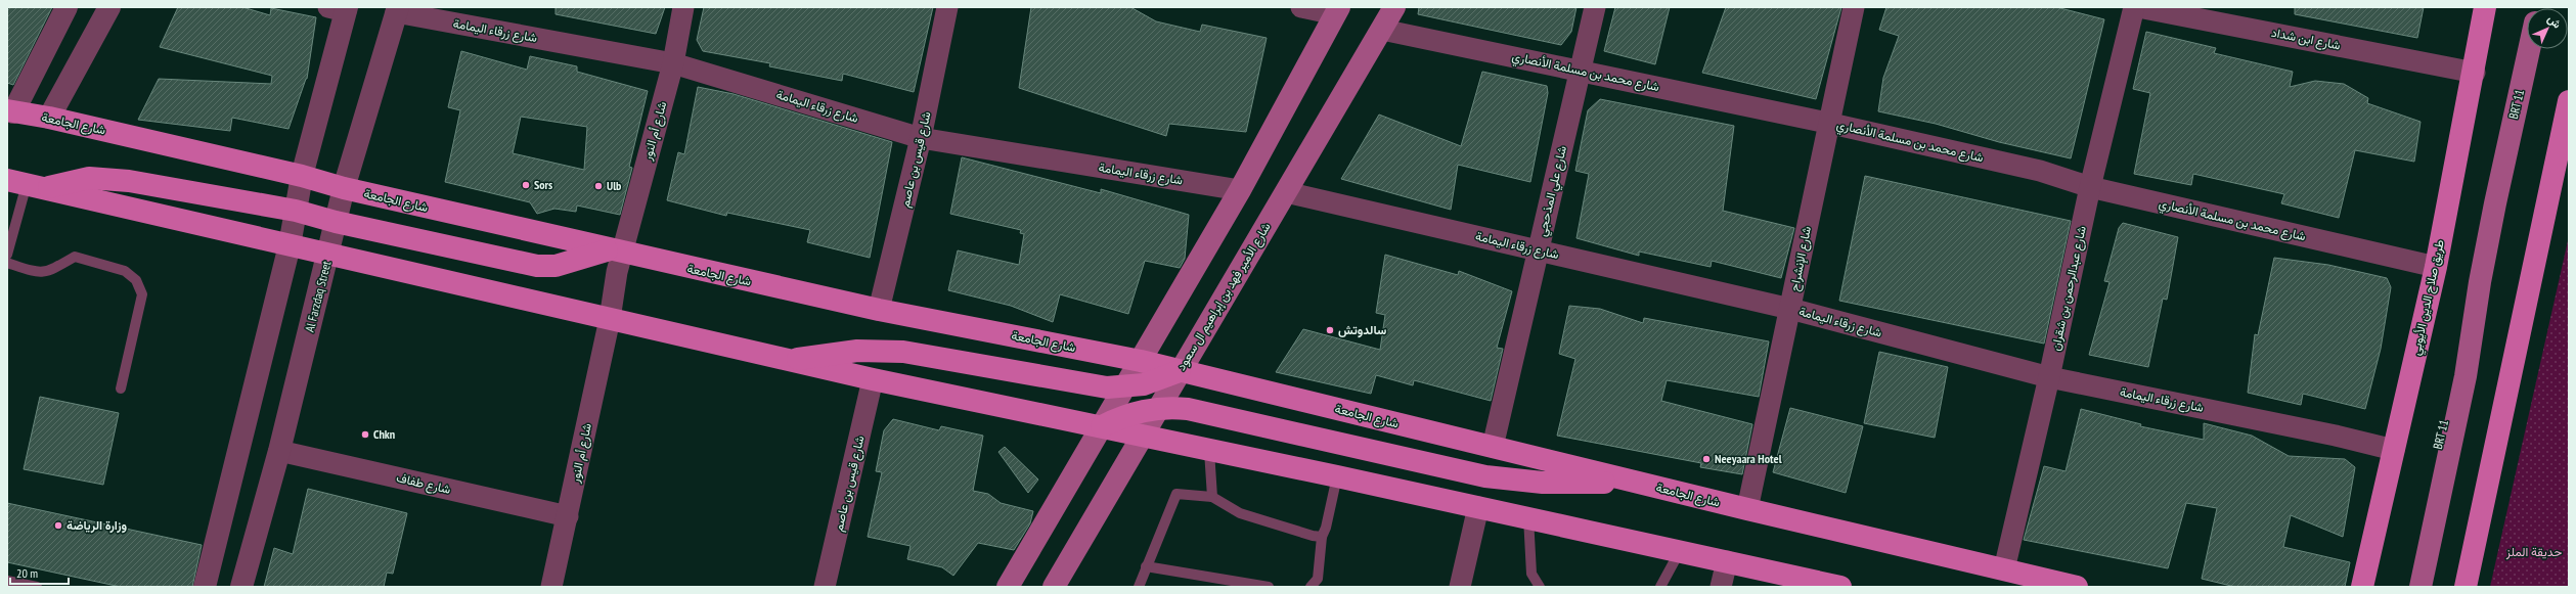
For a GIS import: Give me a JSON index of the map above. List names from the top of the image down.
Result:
{
  "streets": {
    "main road": [
      "BRT 11",
      "شارع الجامعة",
      "شارع الأمير فهد بن إبراهيم ال سعود",
      "طريق صلاح الدين الأيوبي"
    ],
    "street": [
      "شارع زرقاء اليمامة",
      "شارع ابن شداد",
      "شارع محمد بن مسلمة الأنصاري",
      "شارع أم النور",
      "شارع قيس بن عاصم",
      "شارع علي المذحجي",
      "شارع الإنشراح",
      "شارع عبدالرحمن بن شقران",
      "Al Farzdaq Street",
      "شارع طفاف"
    ]
  },
  "crossings": [
    ["شارع زرقاء اليمامة", "شارع أم النور"],
    ["شارع زرقاء اليمامة", "شارع قيس بن عاصم"],
    ["شارع زرقاء اليمامة", "شارع علي المذحجي"],
    ["شارع زرقاء اليمامة", "شارع الإنشراح"],
    ["شارع زرقاء اليمامة", "شارع عبدالرحمن بن شقران"],
    ["شارع زرقاء اليمامة", "Al Farzdaq Street"],
    ["شارع زرقاء اليمامة", "شارع الأمير فهد بن إبراهيم ال سعود"],
    ["شارع زرقاء اليمامة", "طريق صلاح الدين الأيوبي"],
    ["شارع ابن شداد", "طريق صلاح الدين الأيوبي"],
    ["شارع محمد بن مسلمة الأنصاري", "شارع علي المذحجي"],
    ["شارع محمد بن مسلمة الأنصاري", "شارع الإنشراح"],
    ["شارع محمد بن مسلمة الأنصاري", "شارع عبدالرحمن بن شقران"],
    ["شارع محمد بن مسلمة الأنصاري", "شارع الأمير فهد بن إبراهيم ال سعود"],
    ["شارع محمد بن مسلمة الأنصاري", "طريق صلاح الدين الأيوبي"],
    ["شارع الجامعة", "شارع أم النور"],
    ["شارع الجامعة", "شارع قيس بن عاصم"],
    ["شارع الجامعة", "شارع علي المذحجي"],
    ["شارع الجامعة", "شارع الإنشراح"],
    ["شارع الجامعة", "شارع عبدالرحمن بن شقران"],
    ["شارع الجامعة", "Al Farzdaq Street"],
    ["شارع الجامعة", "شارع الأمير فهد بن إبراهيم ال سعود"],
    ["شارع أم النور", "شارع طفاف"],
    ["Al Farzdaq Street", "شارع طفاف"]
  ],
  "parks": ["حديقة الملز"],
  "places": [
    "Sors",
    "Ulb",
    "سالدوتش",
    "Chkn",
    "Neeyaara Hotel",
    "وزارة الرياضة"
  ],
  "scale_bar": "20 m",
  "north": "top right"
}
